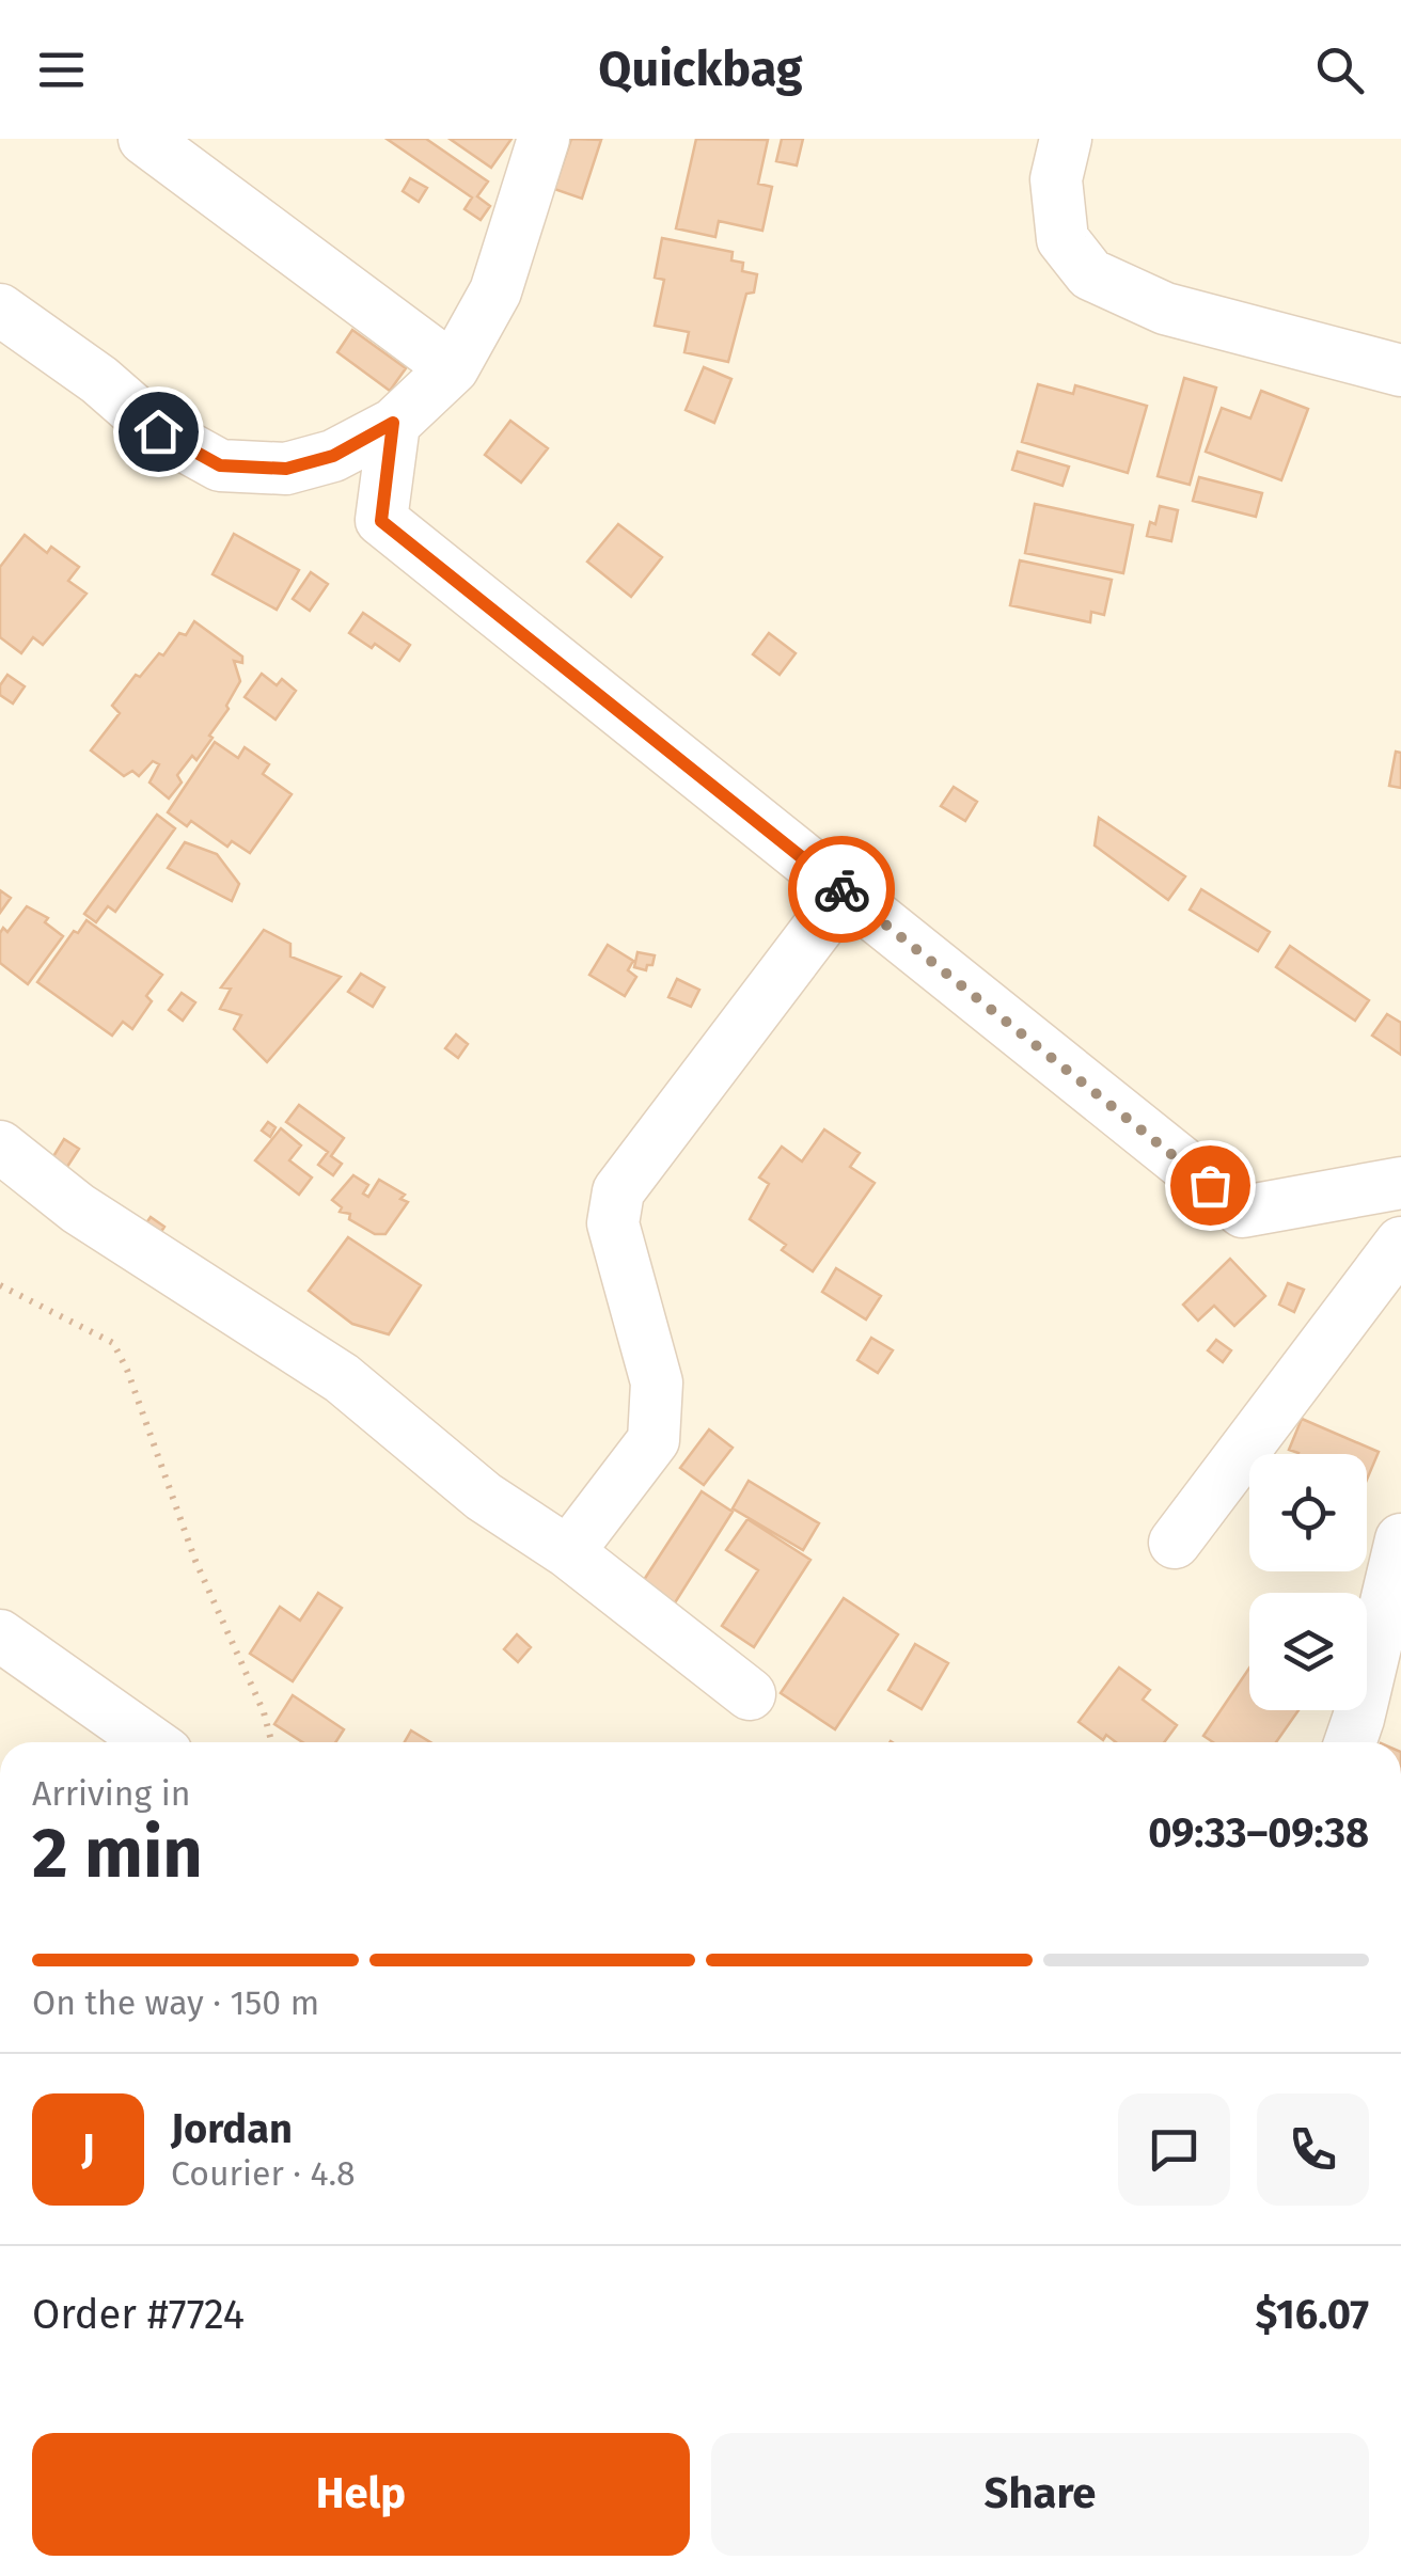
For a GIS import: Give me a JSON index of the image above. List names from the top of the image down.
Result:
{
  "page": {
    "header": "Quickbag",
    "heading": ["2 min", "Arriving in", "09:33–09:38"],
    "panel": [
      "Jordan",
      "Courier · 4.8",
      "Order #7724",
      "$16.07"
    ],
    "bar": "On the way · 150 m",
    "round": "J",
    "buttons": ["Help", "Share"]
  }
}
